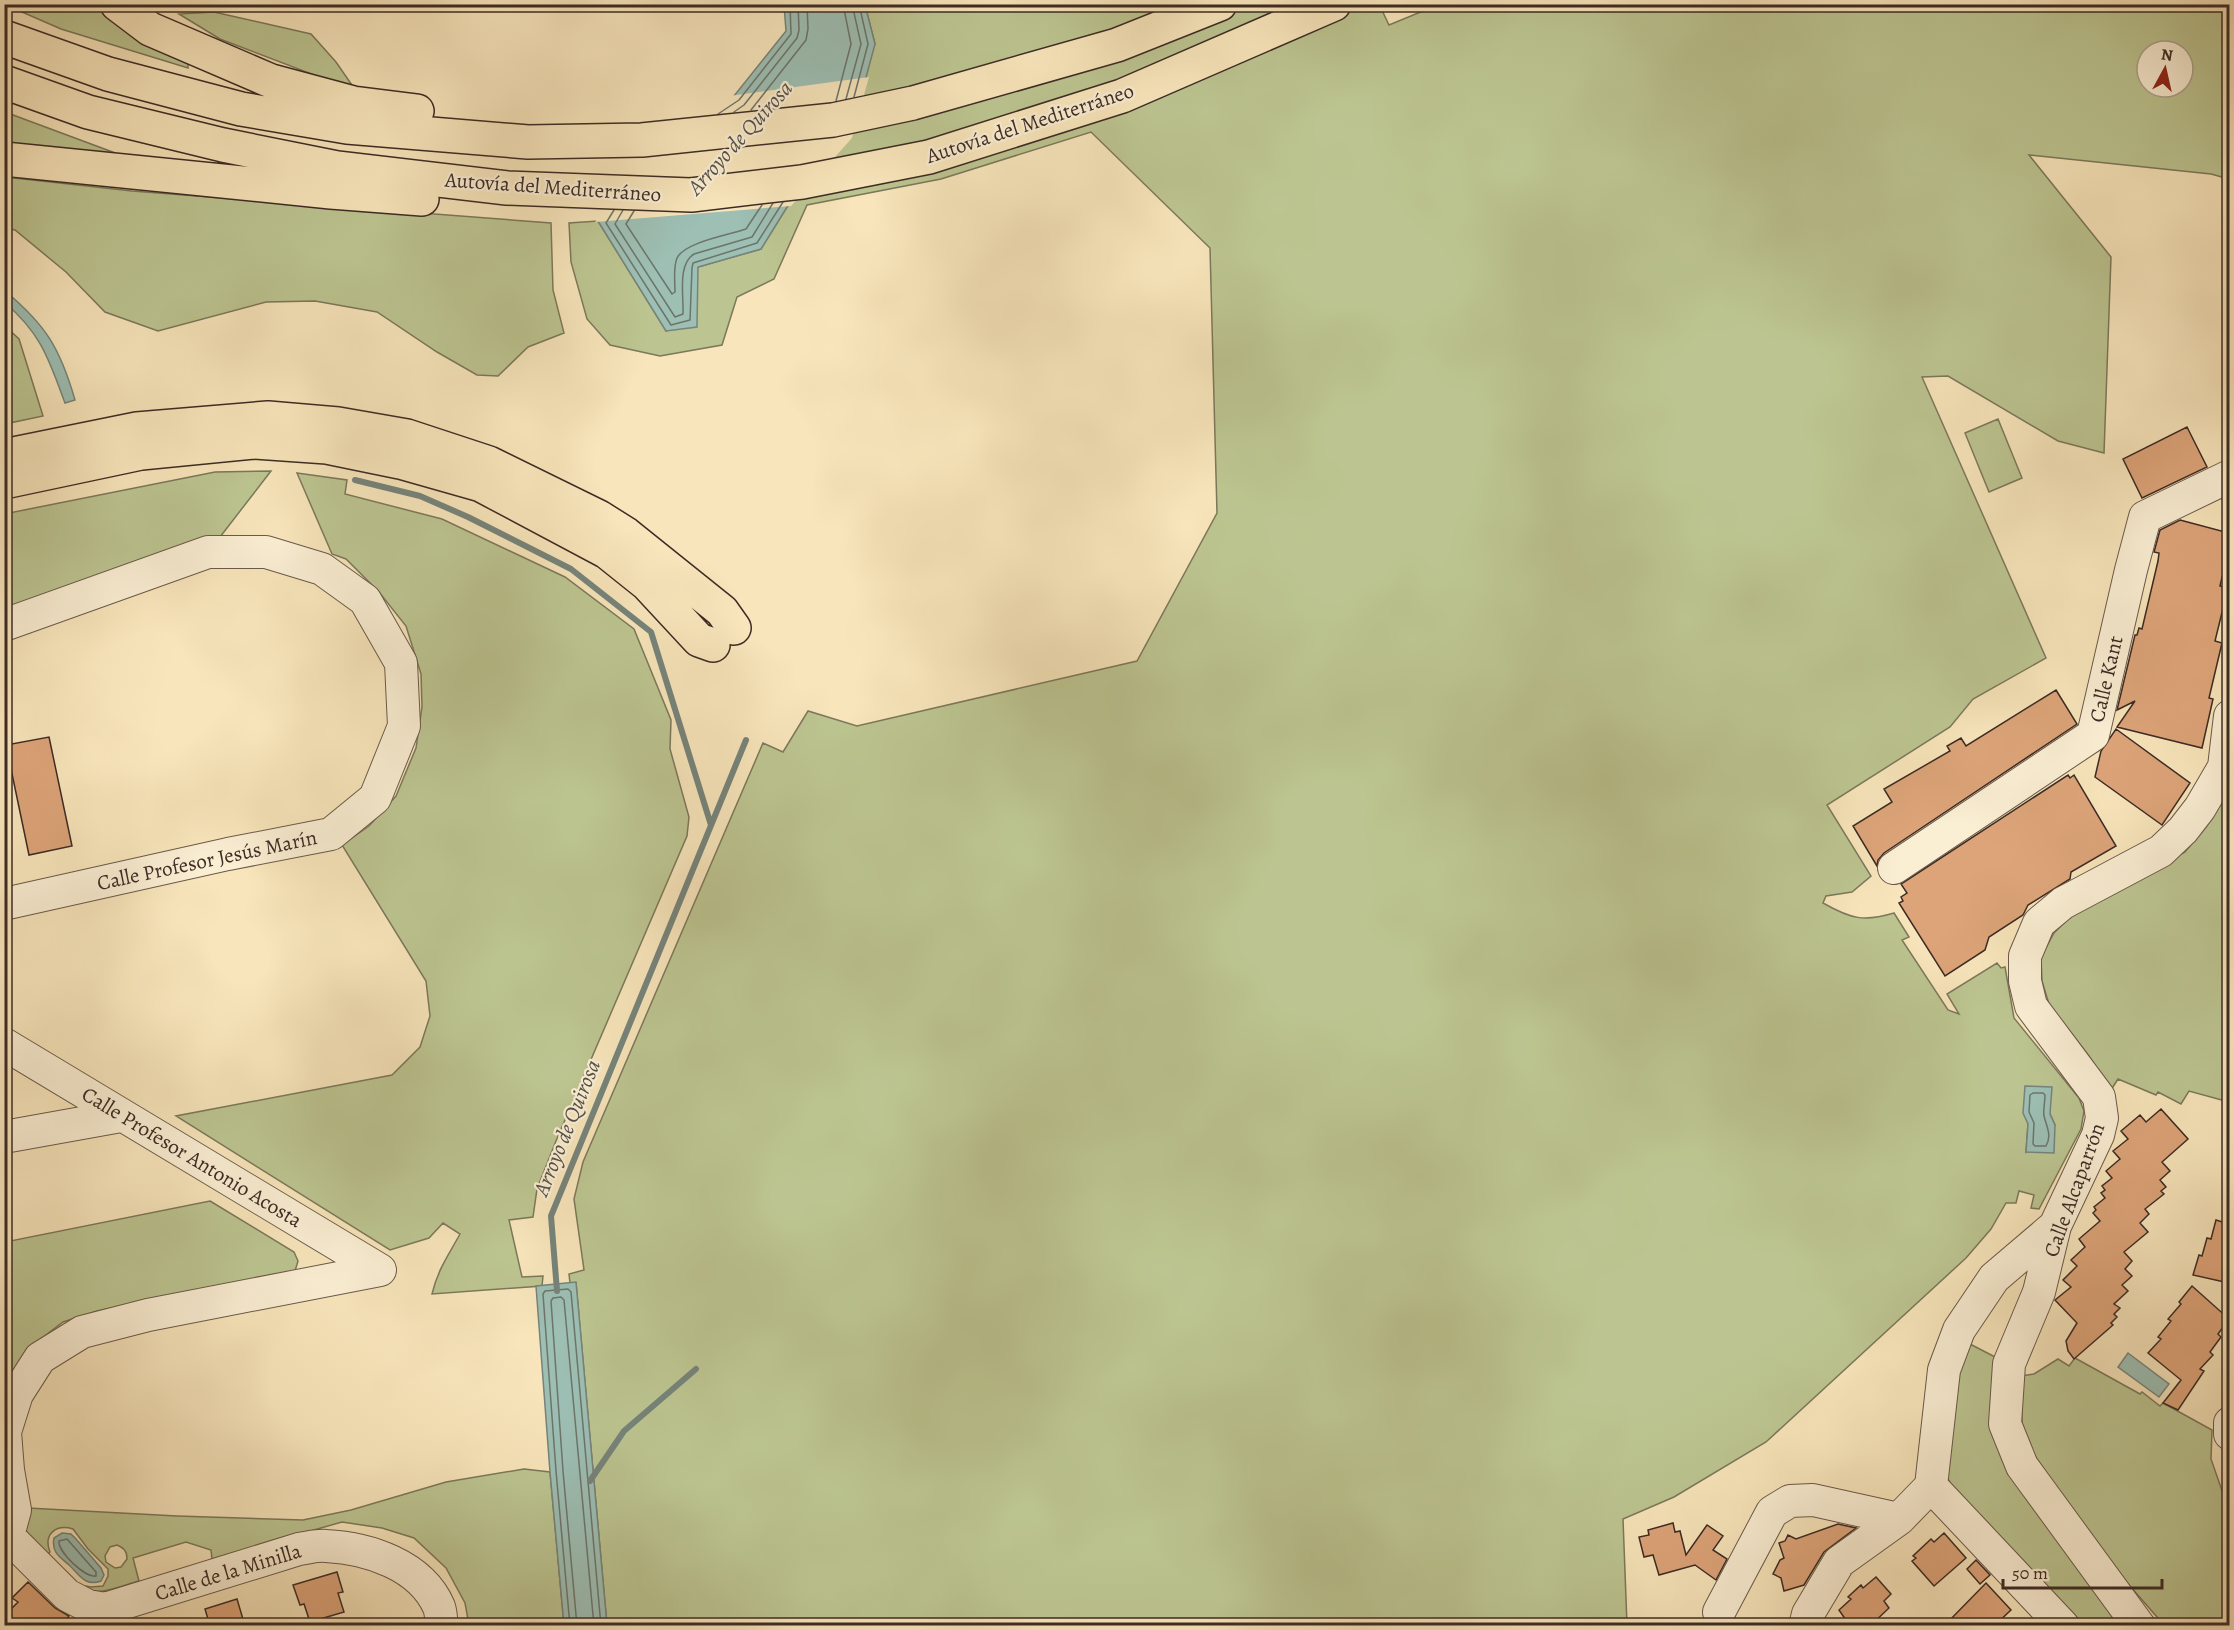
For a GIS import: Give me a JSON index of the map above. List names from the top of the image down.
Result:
{
  "streets": {
    "main road": ["Autovía del Mediterráneo"],
    "street": [
      "Calle Kant",
      "Calle Profesor Jesús Marín",
      "Calle Profesor Antonio Acosta",
      "Calle Alcaparrón",
      "Calle de la Minilla"
    ]
  },
  "crossings": [
    ["Calle Profesor Antonio Acosta", "Calle de la Minilla"]
  ],
  "water": ["Arroyo de Quirosa"],
  "scale_bar": "50 m",
  "north": "top"
}
